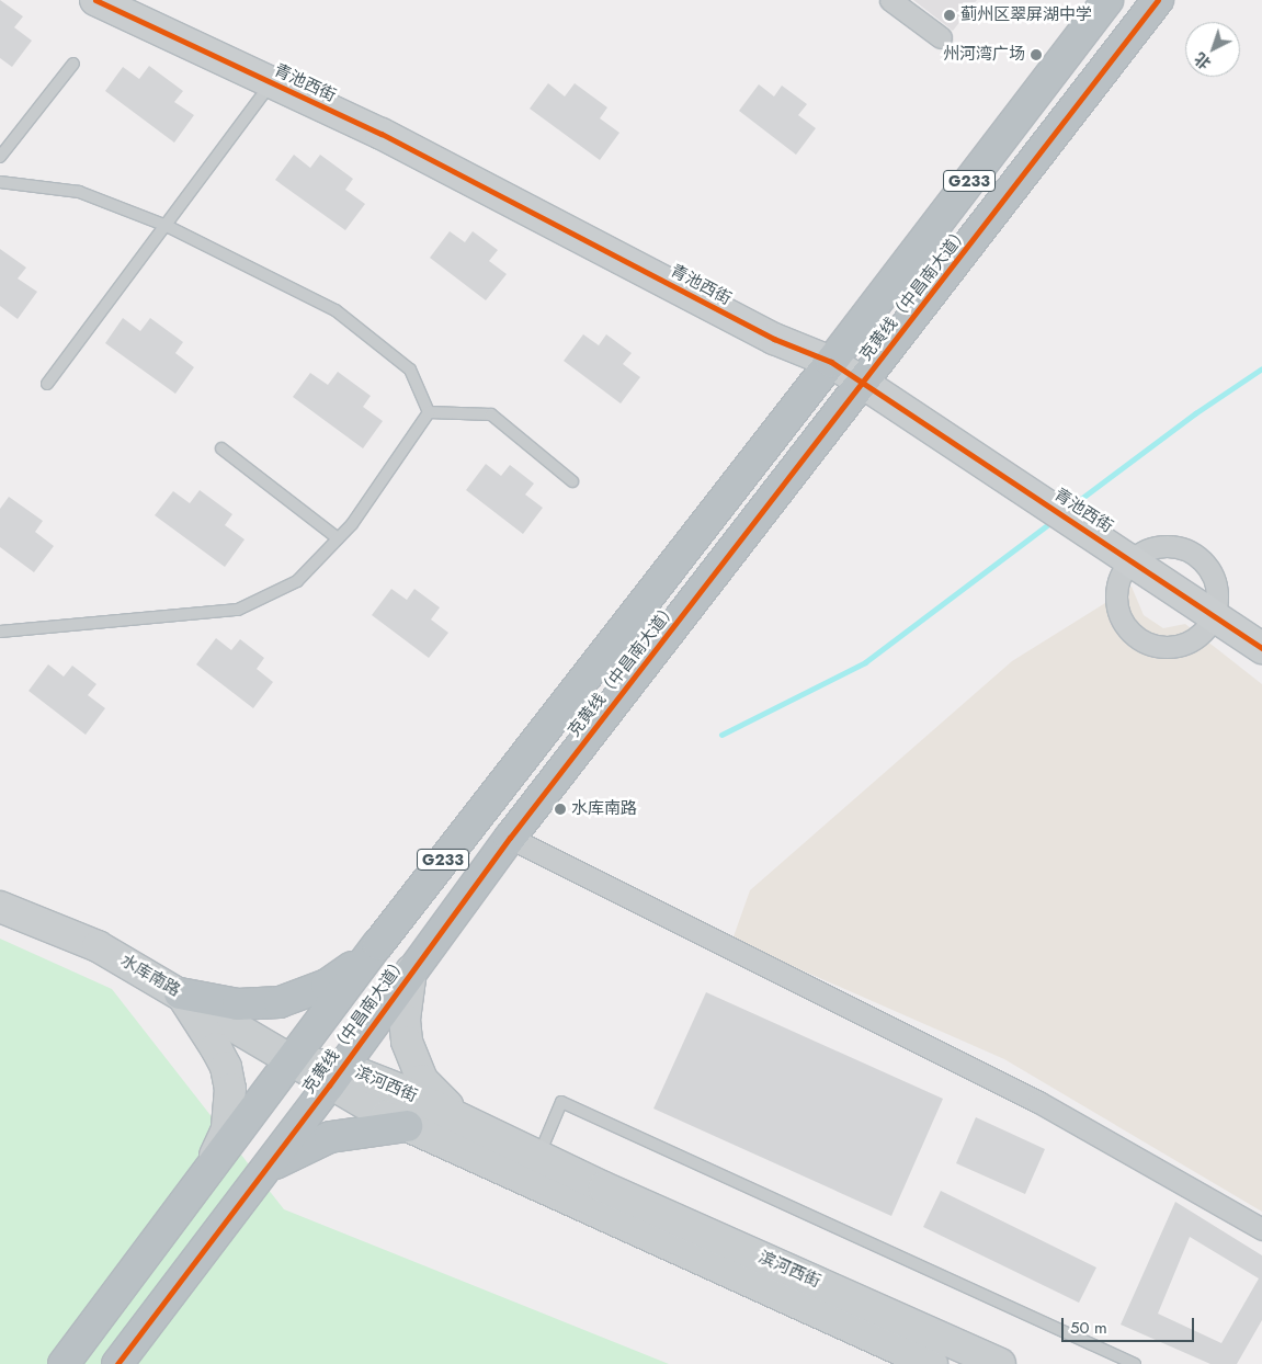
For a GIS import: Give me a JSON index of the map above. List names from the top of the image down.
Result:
{
  "streets": {
    "highway": ["G233", "克黄线（中昌南大道）"],
    "main road": ["青池西街", "水库南路", "滨河西街"]
  },
  "crossings": [
    ["青池西街", "克黄线（中昌南大道）"],
    ["克黄线（中昌南大道）", "水库南路"],
    ["克黄线（中昌南大道）", "滨河西街"],
    ["水库南路", "滨河西街"]
  ],
  "places": ["蓟州区翠屏湖中学", "州河湾广场", "水库南路"],
  "scale_bar": "50 m",
  "north": "bottom left"
}
